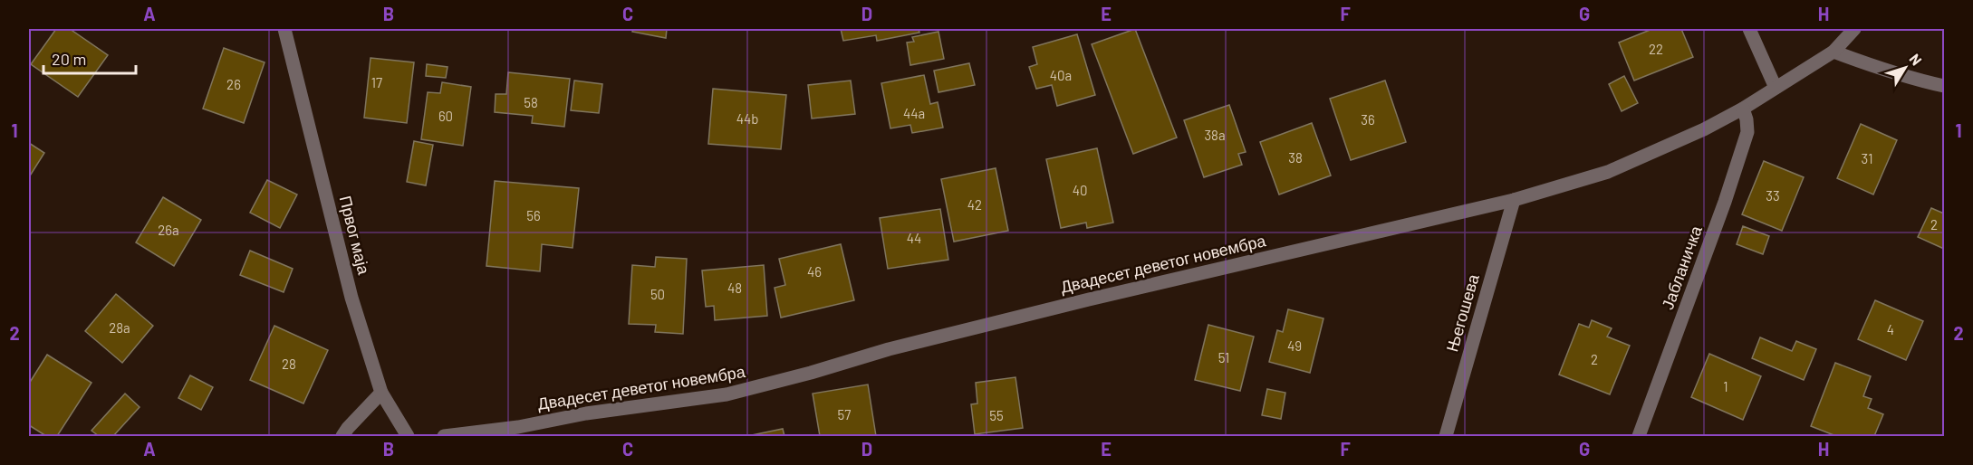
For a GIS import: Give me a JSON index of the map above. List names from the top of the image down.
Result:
{
  "streets": {
    "street": [
      "Првог маја",
      "Двадесет деветог новембра",
      "Јабланичка",
      "Његошева"
    ]
  },
  "crossings": [
    ["Двадесет деветог новембра", "Јабланичка"],
    ["Двадесет деветог новембра", "Његошева"]
  ],
  "house_numbers": [
    "22",
    "40a",
    "17",
    "26",
    "58",
    "44a",
    "60",
    "44b",
    "36",
    "38a",
    "38",
    "31",
    "40",
    "33",
    "42",
    "56",
    "2",
    "26a",
    "44",
    "46",
    "48",
    "50",
    "28a",
    "4",
    "49",
    "51",
    "2",
    "28",
    "1",
    "57",
    "55"
  ],
  "scale_bar": "20 m",
  "north": "top right",
  "grid": {
    "columns": [
      "A",
      "B",
      "C",
      "D",
      "E",
      "F",
      "G",
      "H"
    ],
    "rows": ["1", "2"]
  }
}
